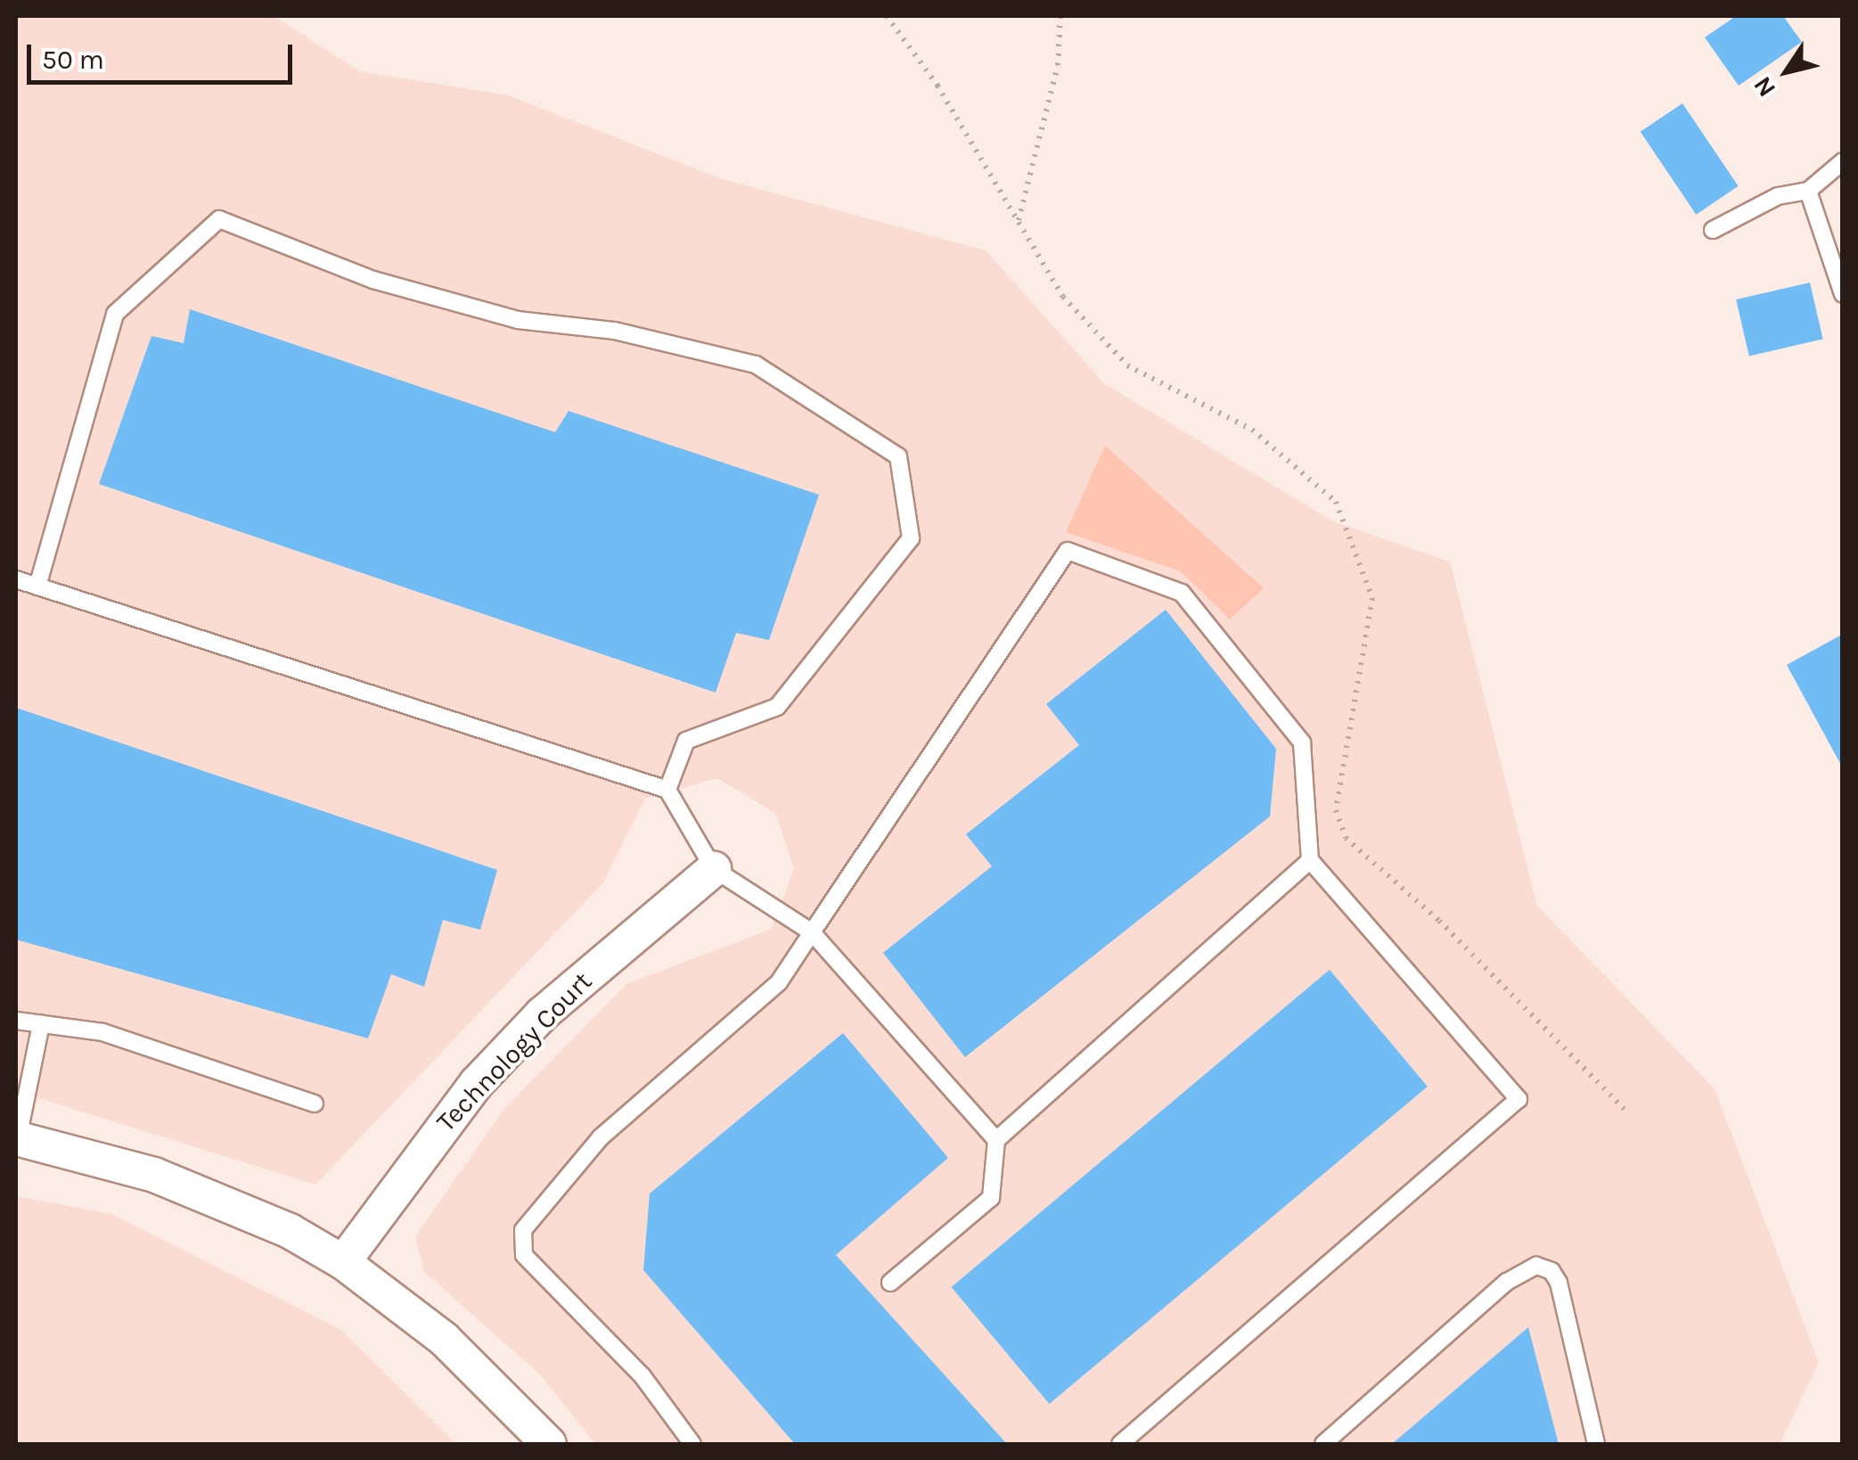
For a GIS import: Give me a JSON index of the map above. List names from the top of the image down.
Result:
{
  "streets": {
    "street": ["Technology Court"]
  },
  "scale_bar": "50 m",
  "north": "bottom left"
}
